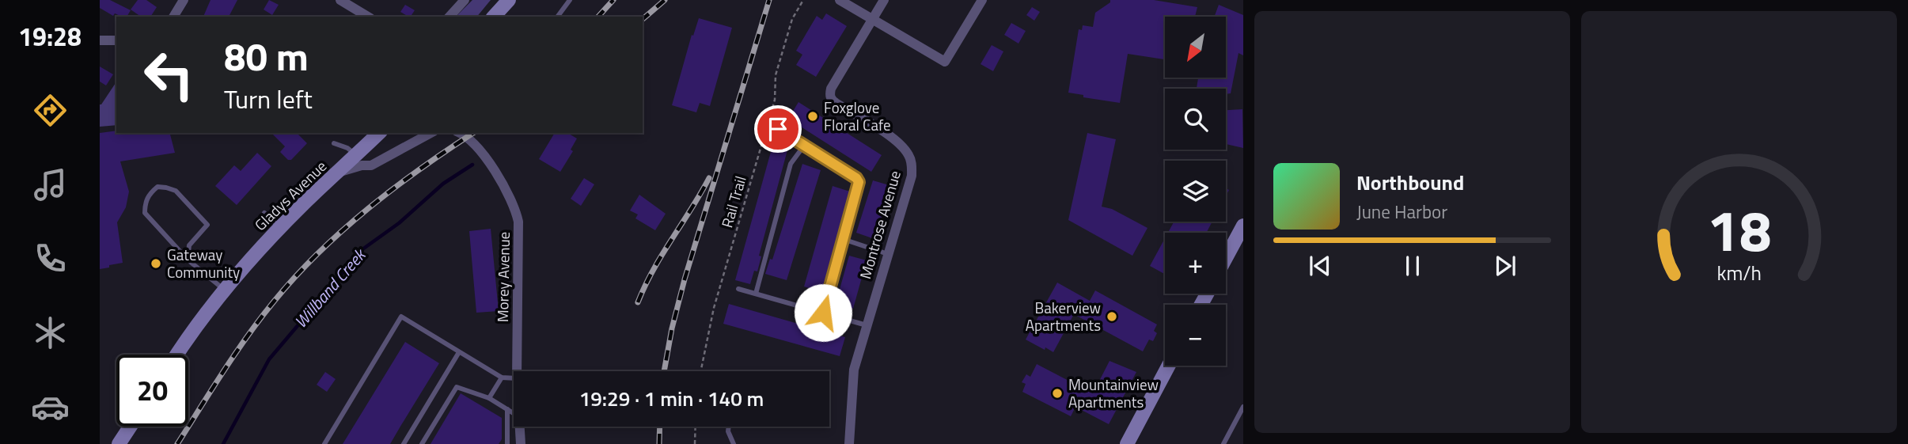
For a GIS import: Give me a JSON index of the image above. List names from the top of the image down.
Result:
{
  "streets": {
    "main road": ["Gladys Avenue"],
    "street": ["Montrose Avenue", "Morey Avenue"],
    "path": ["Rail Trail"]
  },
  "water": ["Willband Creek"],
  "places": [
    "Foxglove Floral Cafe",
    "Gateway Community",
    "Bakerview Apartments",
    "Mountainview Apartments"
  ],
  "north": "bottom left",
  "page": {
    "tabs": "19:28",
    "map_buttons": ["+", "−"],
    "turn": ["80 m", "Turn left"],
    "song": ["Northbound", "June Harbor"],
    "limit": "20",
    "trip": "19:29 · 1 min · 140 m",
    "gauge": ["18", "km/h"]
  }
}
